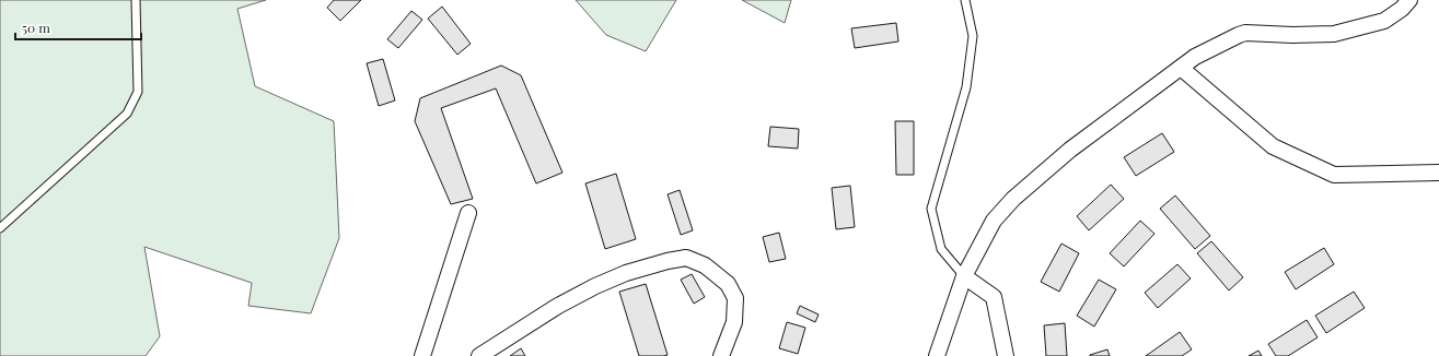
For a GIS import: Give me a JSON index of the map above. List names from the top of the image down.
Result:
{
  "scale_bar": "50 m"
}
